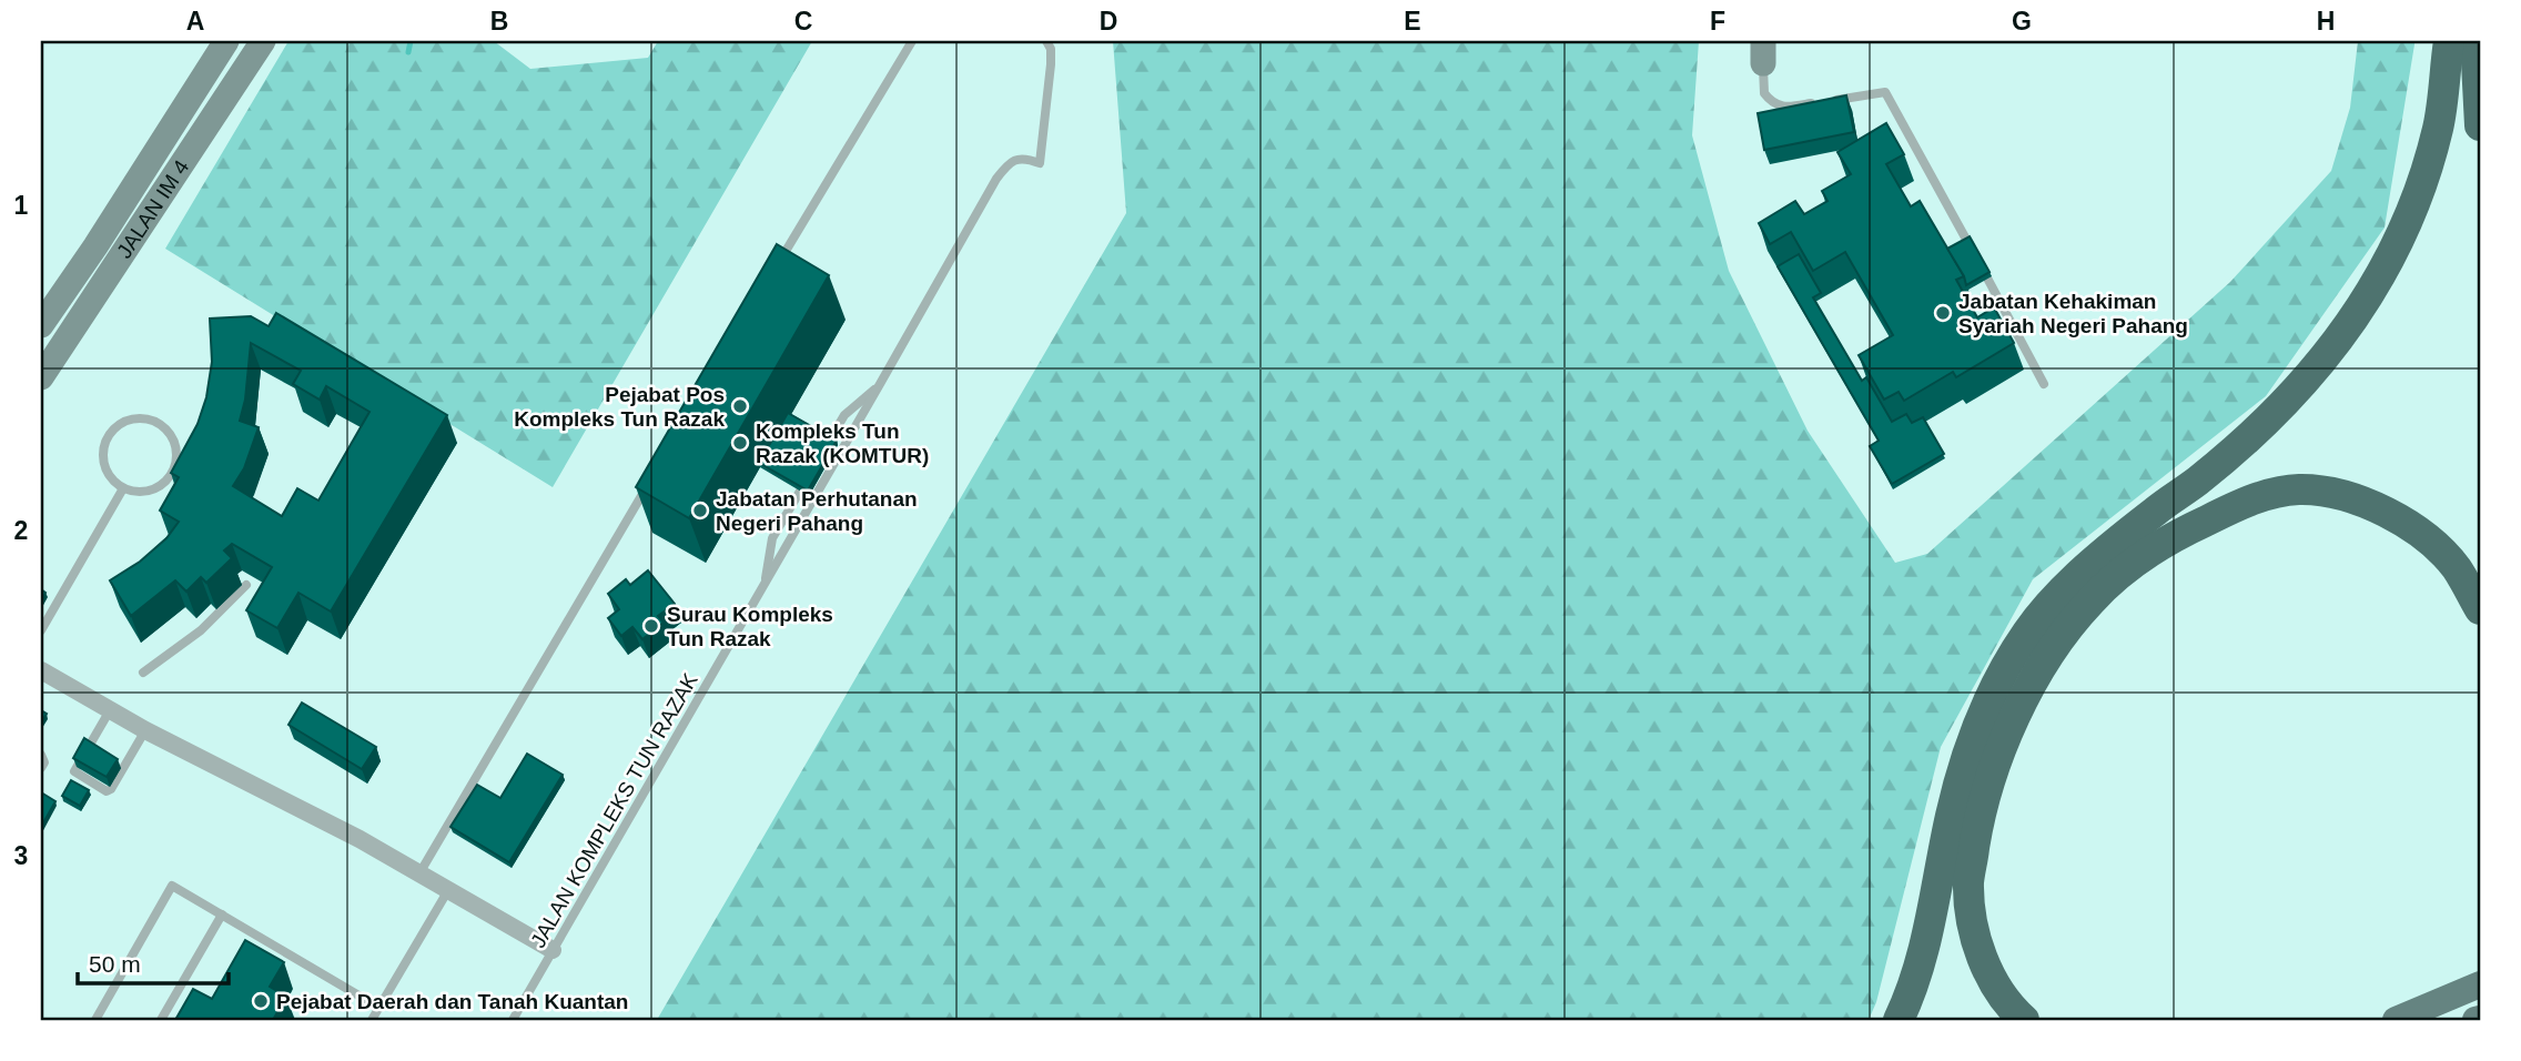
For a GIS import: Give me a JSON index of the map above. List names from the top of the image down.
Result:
{
  "streets": {
    "street": ["JALAN IM 4"],
    "lane": ["JALAN KOMPLEKS TUN RAZAK"]
  },
  "places": [
    "Jabatan Kehakiman Syariah Negeri Pahang",
    "Pejabat Pos Kompleks Tun Razak",
    "Kompleks Tun Razak (KOMTUR)",
    "Jabatan Perhutanan Negeri Pahang",
    "Surau Kompleks Tun Razak",
    "Pejabat Daerah dan Tanah Kuantan"
  ],
  "scale_bar": "50 m",
  "grid": {
    "columns": [
      "A",
      "B",
      "C",
      "D",
      "E",
      "F",
      "G",
      "H"
    ],
    "rows": ["1", "2", "3"]
  }
}
